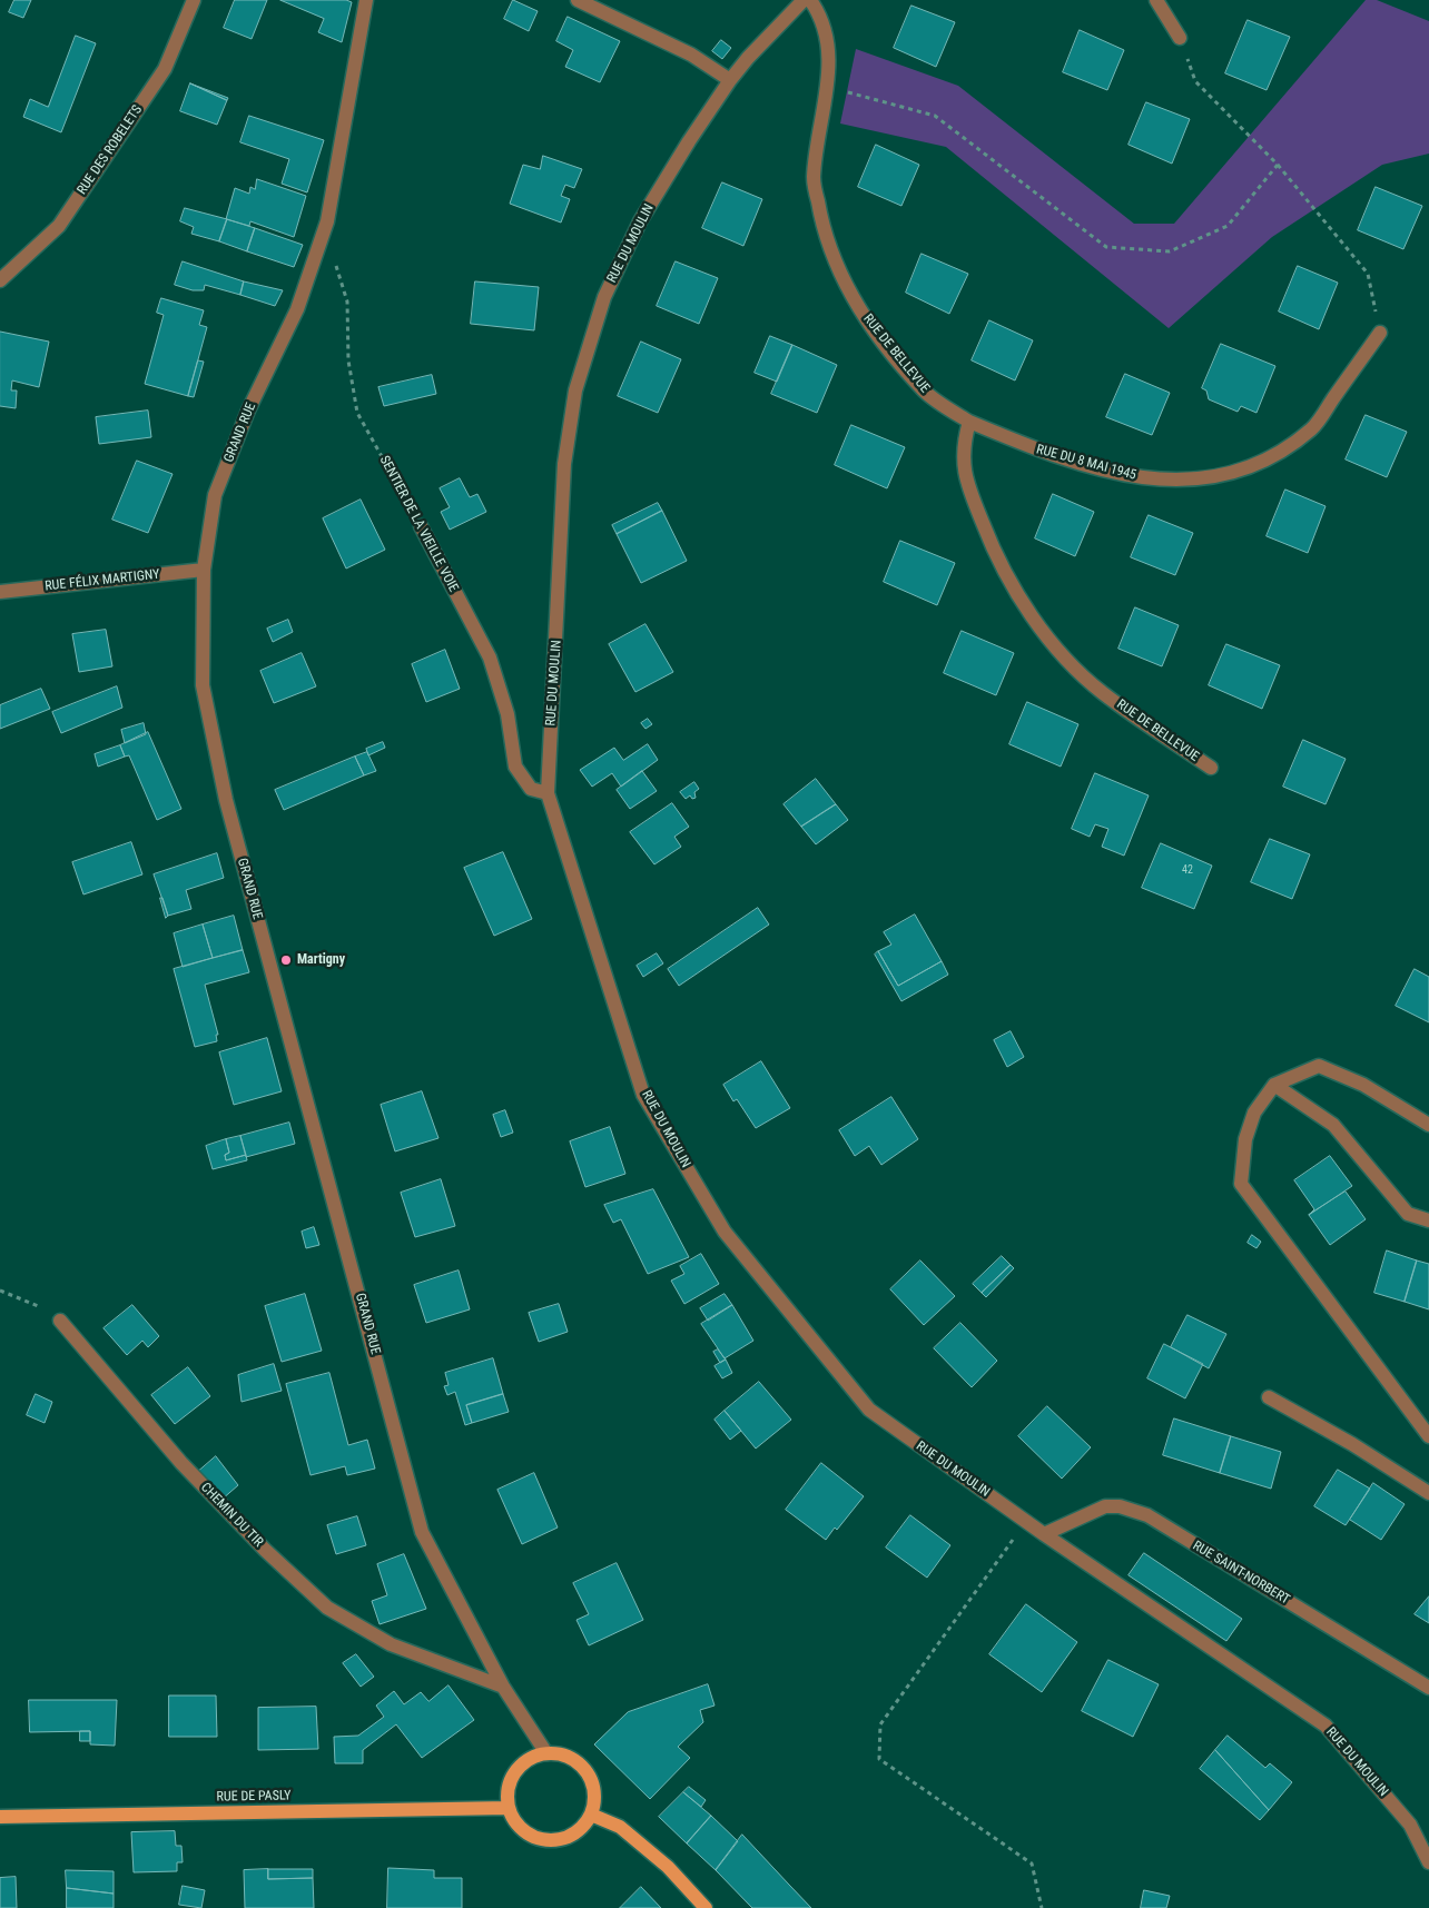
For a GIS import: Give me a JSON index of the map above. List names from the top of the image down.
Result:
{
  "streets": {
    "main road": ["RUE DE PASLY"],
    "street": [
      "RUE DES ROBELETS",
      "RUE DU MOULIN",
      "RUE DE BELLEVUE",
      "GRAND RUE",
      "RUE DU 8 MAI 1945",
      "SENTIER DE LA VIEILLE VOIE",
      "RUE FÉLIX MARTIGNY",
      "CHEMIN DU TIR",
      "RUE SAINT-NORBERT"
    ]
  },
  "crossings": [
    ["RUE DU MOULIN", "SENTIER DE LA VIEILLE VOIE"],
    ["RUE DU MOULIN", "RUE SAINT-NORBERT"],
    ["RUE DE BELLEVUE", "RUE DU 8 MAI 1945"],
    ["GRAND RUE", "SENTIER DE LA VIEILLE VOIE"],
    ["GRAND RUE", "RUE FÉLIX MARTIGNY"],
    ["GRAND RUE", "CHEMIN DU TIR"],
    ["GRAND RUE", "RUE DE PASLY"]
  ],
  "places": ["Martigny"],
  "house_numbers": ["42"]
}
